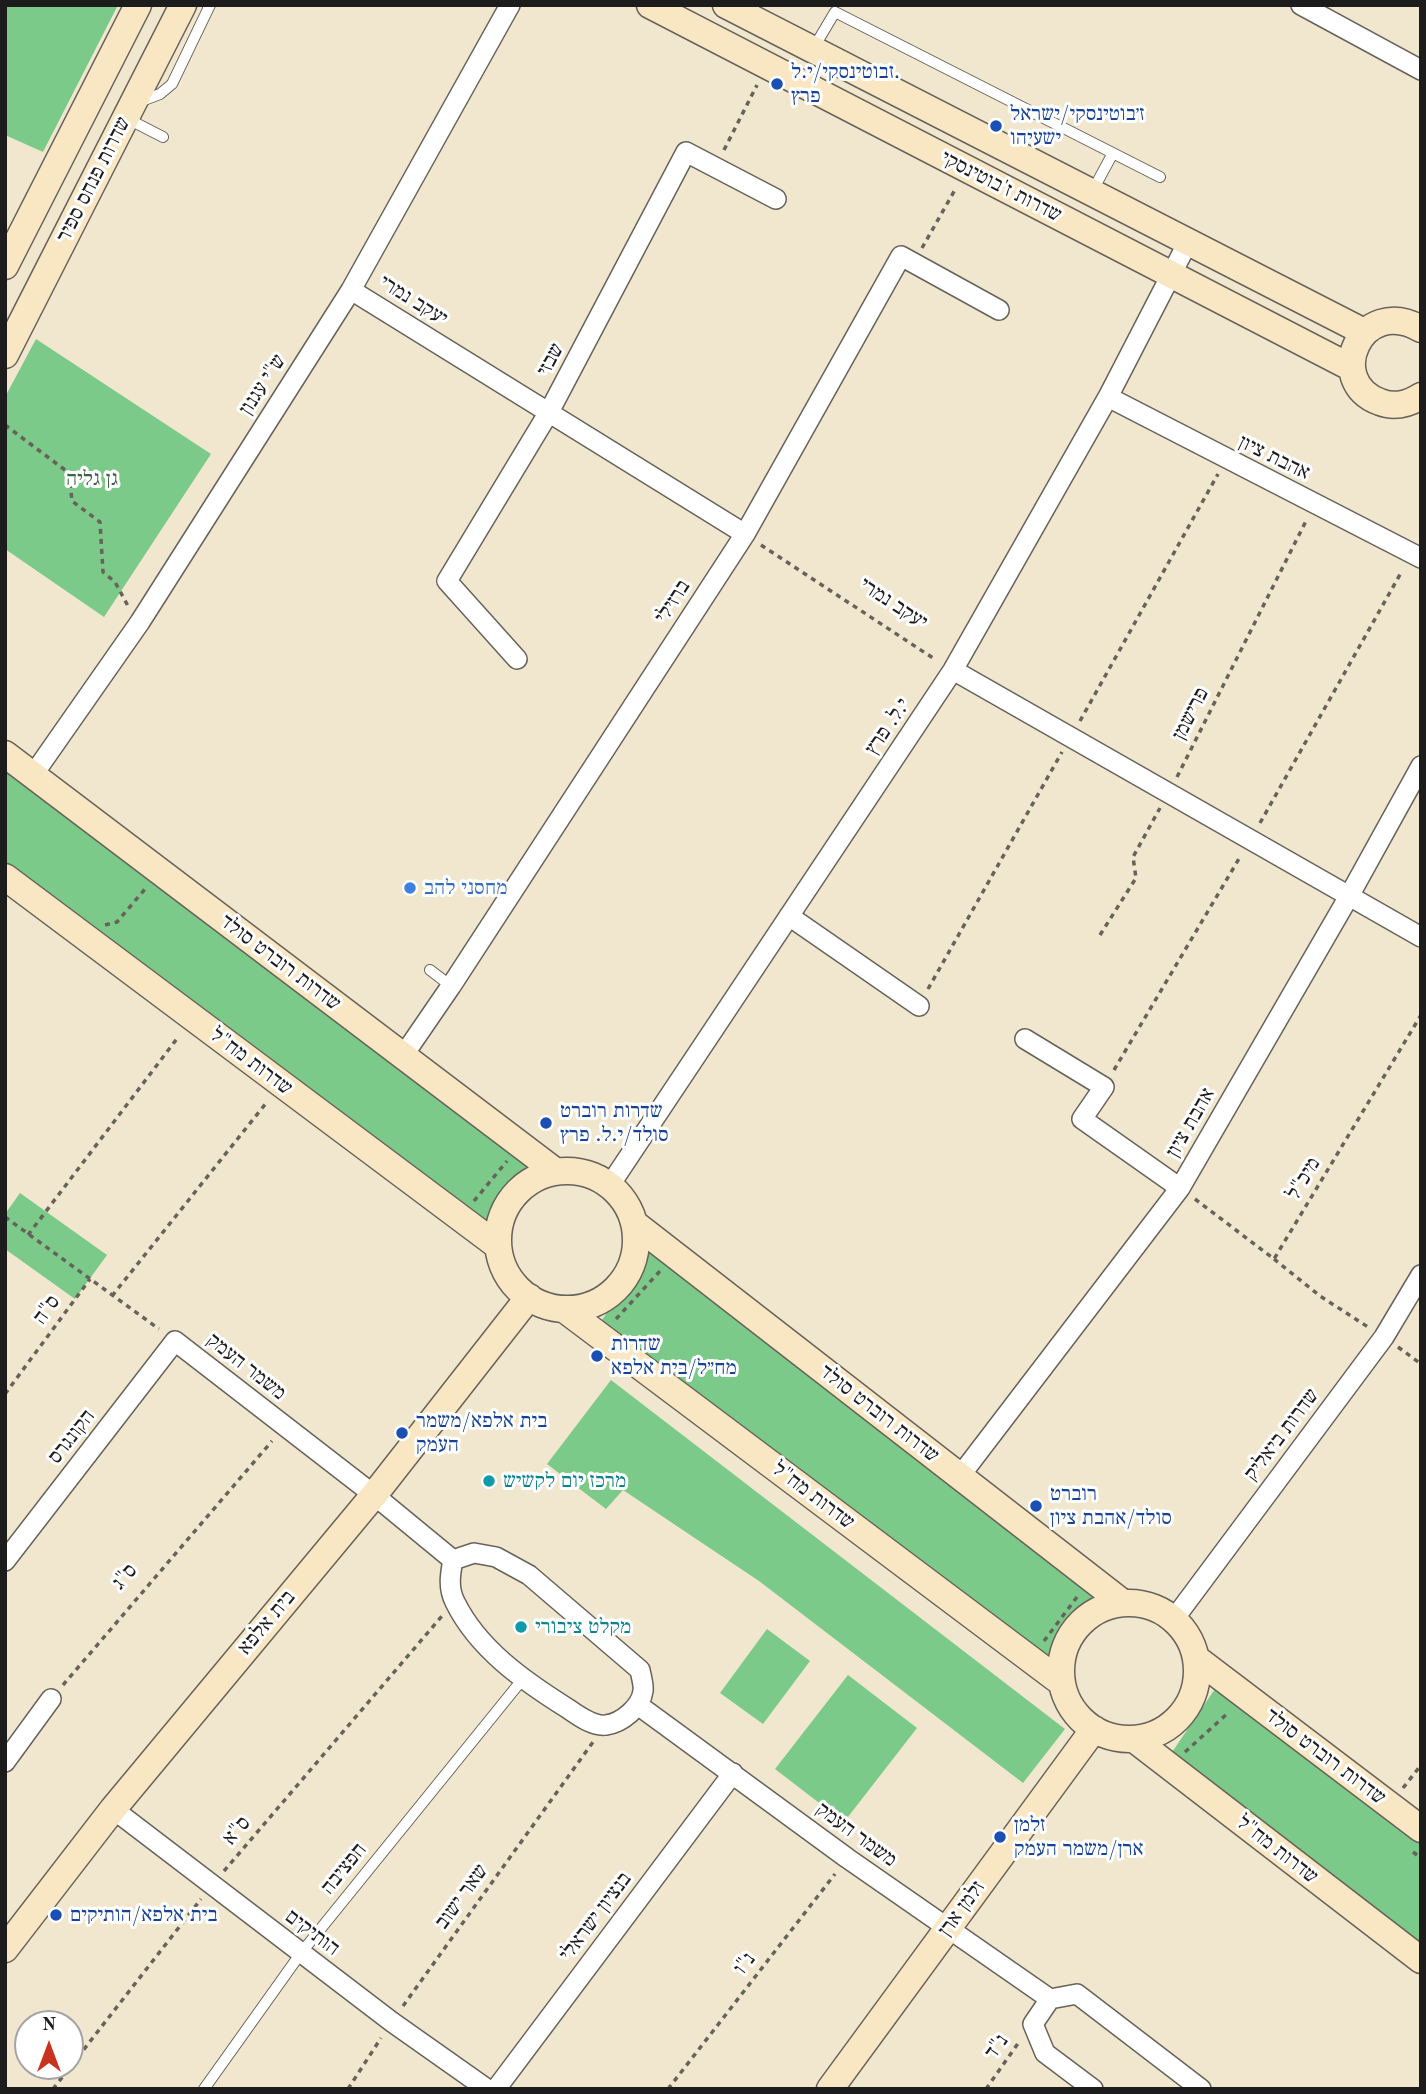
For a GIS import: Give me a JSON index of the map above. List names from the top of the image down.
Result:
{
  "streets": {
    "street": [
      "שדרות פנחס ספיר",
      "שדרות ז'בוטינסקי",
      "יעקב נמרי",
      "שבזי",
      "ש\"י עגנון",
      "אהבת ציון",
      "ברזילי",
      "י.ל. פרץ",
      "שדרות רוברט סולד",
      "שדרות מח\"ל",
      "משמר העמק",
      "שדרות ביאליק",
      "הקונגרס",
      "בית אלפא",
      "זלמן ארן",
      "בנציון ישראלי",
      "הותיקים"
    ],
    "lane": ["חפציבה"],
    "path": [
      "פרישמן",
      "מיכ\"ל",
      "ס\"ה",
      "ס\"ג",
      "ס\"א",
      "שאר ישוב",
      "נ\"ו",
      "נ\"ד"
    ]
  },
  "crossings": [
    ["שדרות ז'בוטינסקי", "י.ל. פרץ"],
    ["יעקב נמרי", "שבזי"],
    ["יעקב נמרי", "ש\"י עגנון"],
    ["יעקב נמרי", "ברזילי"],
    ["יעקב נמרי", "י.ל. פרץ"],
    ["ש\"י עגנון", "שדרות רוברט סולד"],
    ["אהבת ציון", "פרישמן"],
    ["אהבת ציון", "י.ל. פרץ"],
    ["אהבת ציון", "שדרות רוברט סולד"],
    ["ברזילי", "שדרות רוברט סולד"],
    ["י.ל. פרץ", "שדרות רוברט סולד"],
    ["י.ל. פרץ", "שדרות מח\"ל"],
    ["י.ל. פרץ", "בית אלפא"],
    ["שדרות רוברט סולד", "שדרות מח\"ל"],
    ["שדרות רוברט סולד", "שדרות ביאליק"],
    ["שדרות רוברט סולד", "בית אלפא"],
    ["שדרות רוברט סולד", "זלמן ארן"],
    ["שדרות מח\"ל", "שדרות ביאליק"],
    ["שדרות מח\"ל", "בית אלפא"],
    ["שדרות מח\"ל", "זלמן ארן"],
    ["ס\"ה", "משמר העמק"],
    ["משמר העמק", "הקונגרס"],
    ["משמר העמק", "ס\"ג"],
    ["משמר העמק", "בית אלפא"],
    ["משמר העמק", "זלמן ארן"],
    ["משמר העמק", "בנציון ישראלי"],
    ["משמר העמק", "נ\"ו"],
    ["שדרות ביאליק", "זלמן ארן"],
    ["בית אלפא", "הותיקים"],
    ["ס\"א", "הותיקים"],
    ["חפציבה", "הותיקים"],
    ["שאר ישוב", "הותיקים"]
  ],
  "parks": ["גן גליה"],
  "places": [
    "זבוטינסקי/י.ל. פרץ",
    "ז׳בוטינסקי/ישראל ישעיהו",
    "מחסני להב",
    "שדרות רוברט סולד/י.ל. פרץ",
    "שדרות מח״ל/בית אלפא",
    "בית אלפא/משמר העמק",
    "מרכז יום לקשיש",
    "רוברט סולד/אהבת ציון",
    "מקלט ציבורי",
    "זלמן ארן/משמר העמק",
    "בית אלפא/הותיקים"
  ],
  "north": "top"
}
